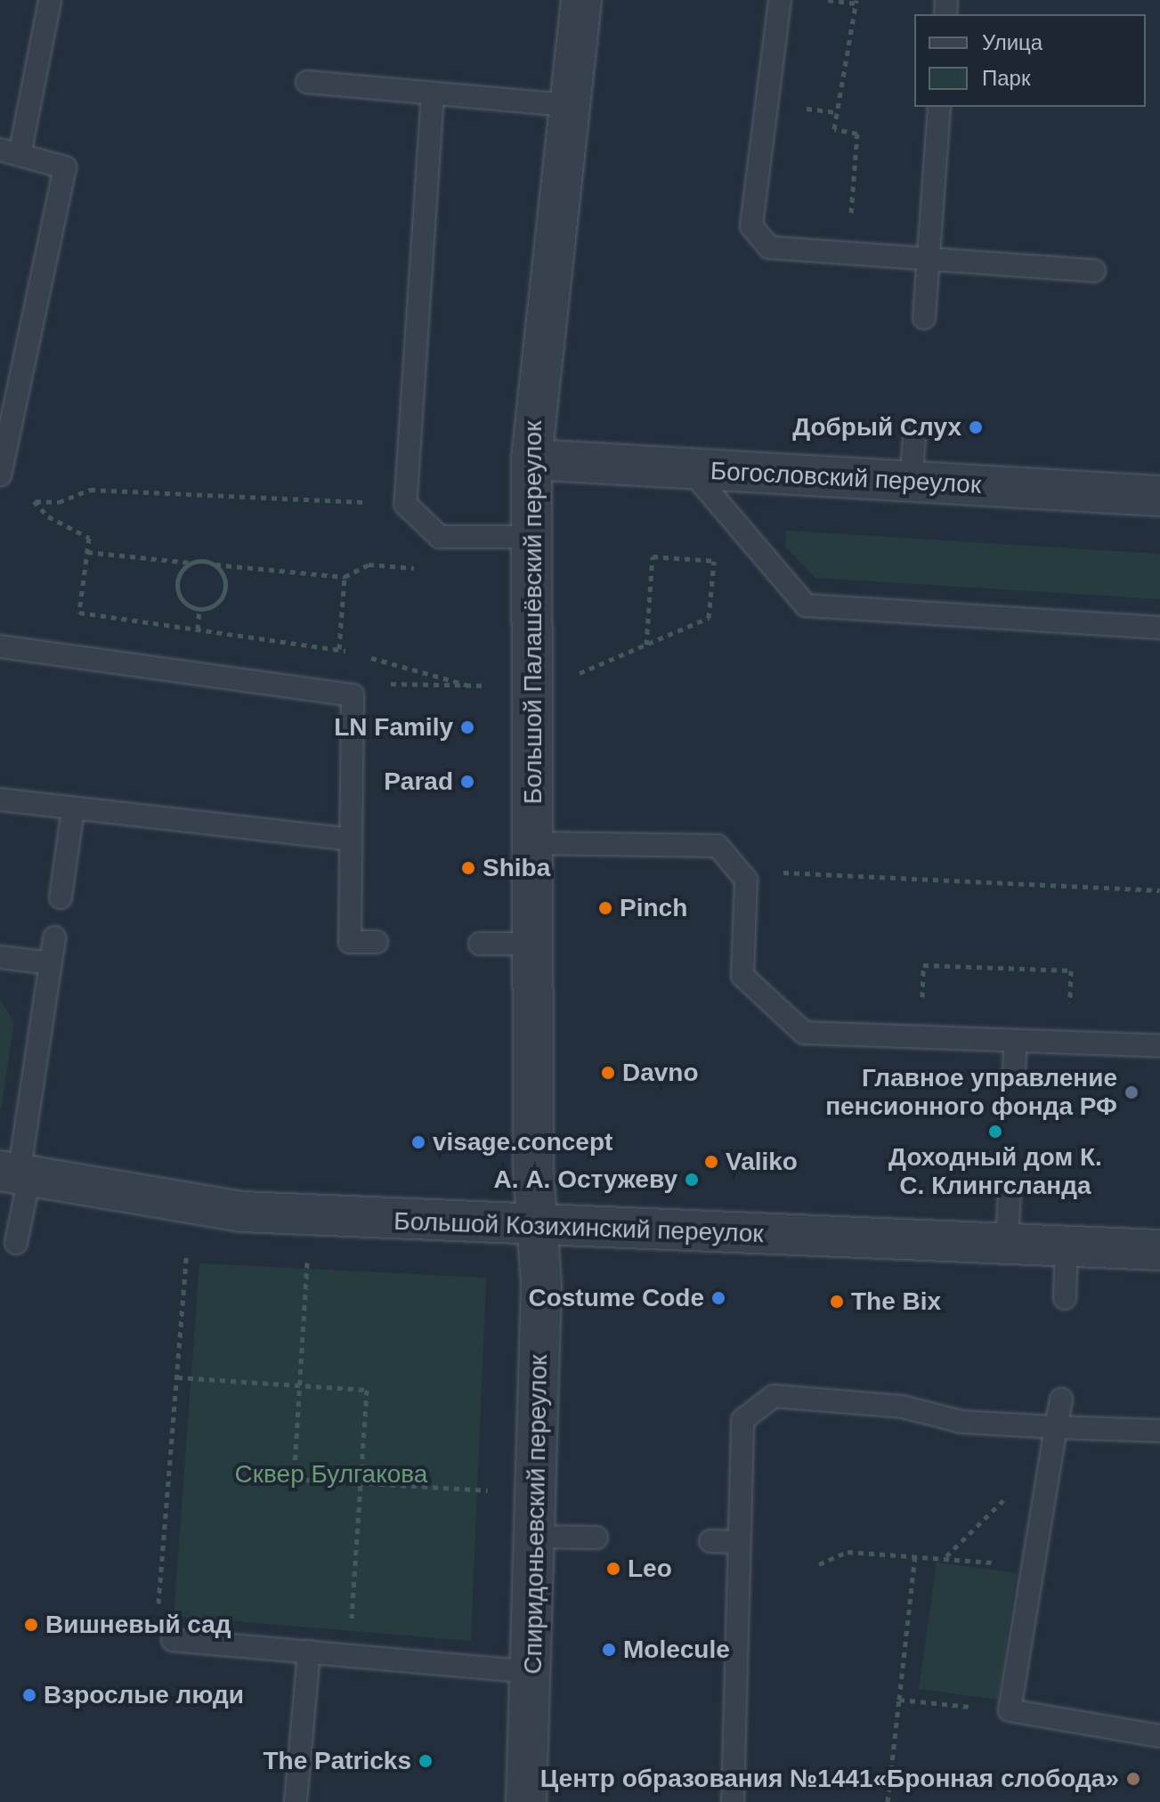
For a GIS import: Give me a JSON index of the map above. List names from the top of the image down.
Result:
{
  "streets": {
    "street": [
      "Богословский переулок",
      "Большой Палашёвский переулок",
      "Большой Козихинский переулок",
      "Спиридоньевский переулок"
    ]
  },
  "crossings": [
    ["Богословский переулок", "Большой Палашёвский переулок"],
    ["Большой Палашёвский переулок", "Большой Козихинский переулок"],
    ["Большой Палашёвский переулок", "Спиридоньевский переулок"],
    ["Большой Козихинский переулок", "Спиридоньевский переулок"]
  ],
  "parks": ["Сквер Булгакова"],
  "places": [
    "Добрый Слух",
    "LN Family",
    "Parad",
    "Shiba",
    "Pinch",
    "Davno",
    "Главное управление пенсионного фонда РФ",
    "Доходный дом К. С. Клингсланда",
    "visage.concept",
    "Valiko",
    "А. А. Остужеву",
    "Costume Code",
    "The Bix",
    "Leo",
    "Вишневый сад",
    "Molecule",
    "Взрослые люди",
    "The Patricks",
    "Центр образования №1441«Бронная слобода»"
  ],
  "legend": ["Улица", "Парк"]
}
